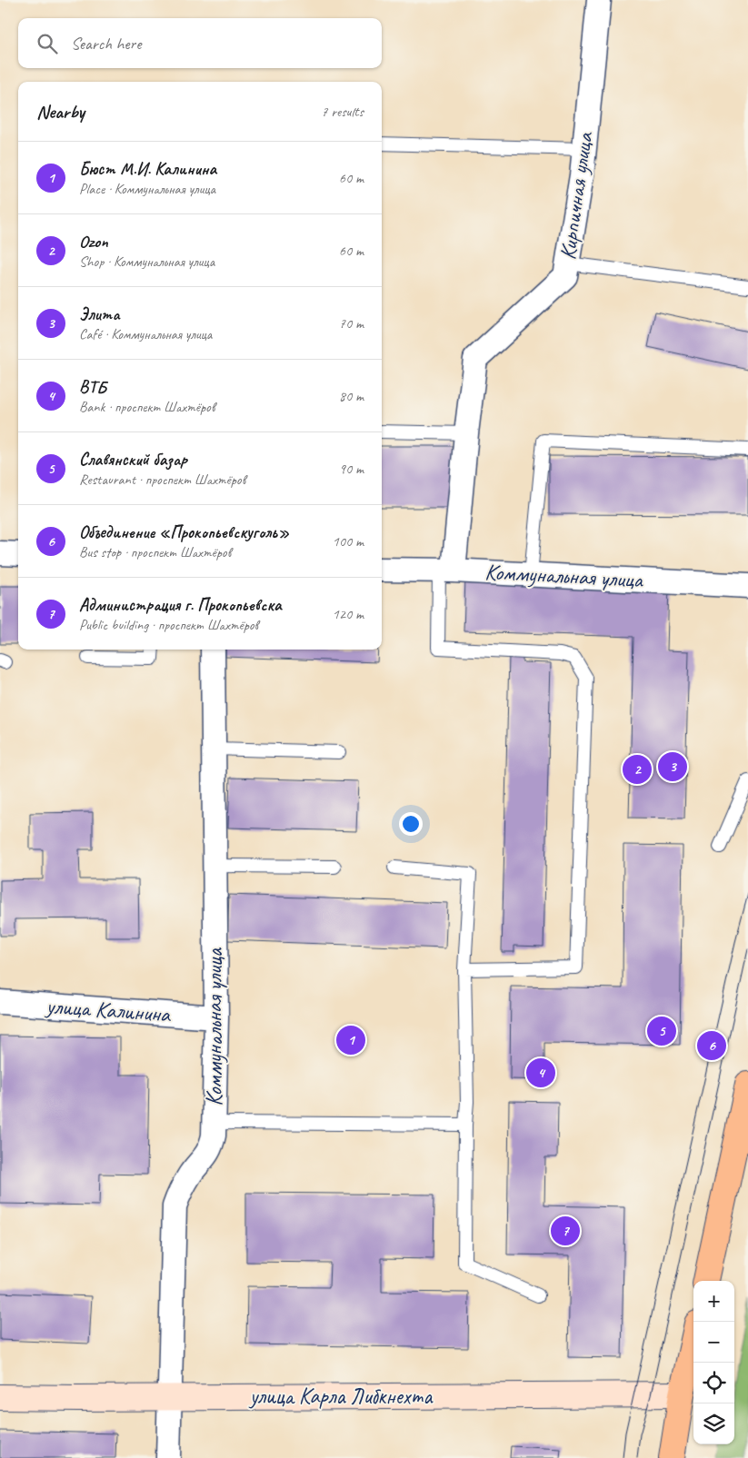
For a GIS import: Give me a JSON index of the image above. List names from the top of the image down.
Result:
{
  "streets": {
    "street": [
      "Кирпичная улица",
      "Коммунальная улица",
      "улица Калинина",
      "улица Карла Либкнехта"
    ]
  },
  "crossings": [
    ["Кирпичная улица", "Коммунальная улица"],
    ["Коммунальная улица", "улица Калинина"],
    ["Коммунальная улица", "улица Карла Либкнехта"]
  ],
  "page": {
    "search": "Search here",
    "heading": ["Nearby", "7 results"],
    "list": [
      {
        "mark": "1",
        "name": "Бюст М.И. Калинина",
        "note": "Place · Коммунальная улица",
        "value": "60 m"
      },
      {
        "mark": "2",
        "name": "Ozon",
        "note": "Shop · Коммунальная улица",
        "value": "60 m"
      },
      {
        "mark": "3",
        "name": "Элита",
        "note": "Café · Коммунальная улица",
        "value": "70 m"
      },
      {
        "mark": "4",
        "name": "ВТБ",
        "note": "Bank · проспект Шахтёров",
        "value": "80 m"
      },
      {
        "mark": "5",
        "name": "Славянский базар",
        "note": "Restaurant · проспект Шахтёров",
        "value": "90 m"
      },
      {
        "mark": "6",
        "name": "Объединение «Прокопьевскуголь»",
        "note": "Bus stop · проспект Шахтёров",
        "value": "100 m"
      },
      {
        "mark": "7",
        "name": "Администрация г. Прокопьевска",
        "note": "Public building · проспект Шахтёров",
        "value": "120 m"
      }
    ],
    "pins": [
      "3",
      "2",
      "5",
      "1",
      "6",
      "4",
      "7"
    ],
    "map_buttons": ["+", "−"]
  }
}
